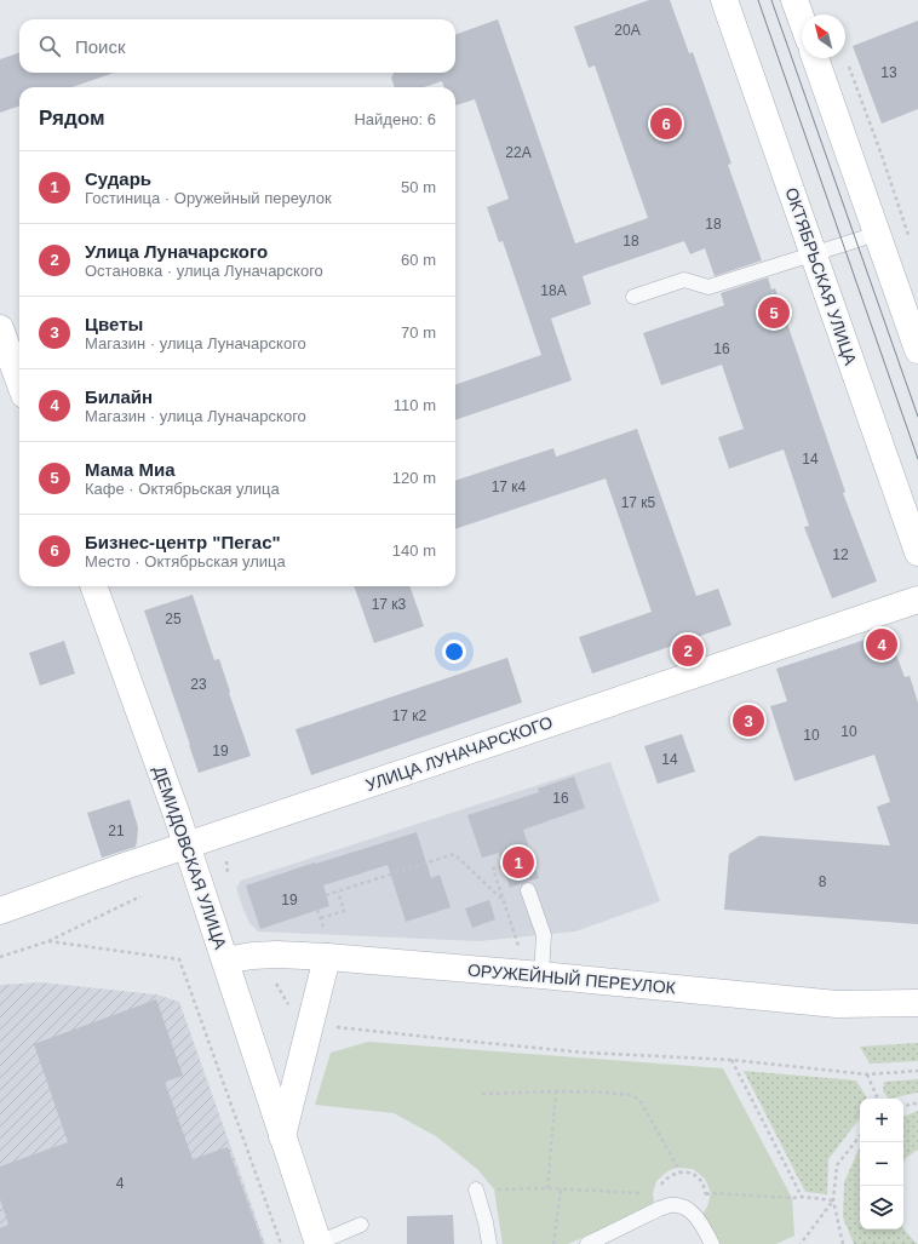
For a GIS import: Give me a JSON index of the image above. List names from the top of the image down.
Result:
{
  "streets": {
    "main road": [
      "ОКТЯБРЬСКАЯ УЛИЦА",
      "УЛИЦА ЛУНАЧАРСКОГО",
      "ДЕМИДОВСКАЯ УЛИЦА",
      "ОРУЖЕЙНЫЙ ПЕРЕУЛОК"
    ]
  },
  "crossings": [
    ["УЛИЦА ЛУНАЧАРСКОГО", "ДЕМИДОВСКАЯ УЛИЦА"],
    ["ДЕМИДОВСКАЯ УЛИЦА", "ОРУЖЕЙНЫЙ ПЕРЕУЛОК"]
  ],
  "house_numbers": [
    "20А",
    "13",
    "22А",
    "18",
    "18",
    "18А",
    "16",
    "14",
    "17 к4",
    "17 к5",
    "12",
    "17 к3",
    "25",
    "23",
    "17 к2",
    "10",
    "10",
    "19",
    "14",
    "16",
    "21",
    "8",
    "19",
    "4"
  ],
  "north": "top left",
  "page": {
    "search": "Поиск",
    "heading": ["Рядом", "Найдено: 6"],
    "pins": [
      "6",
      "5",
      "4",
      "2",
      "3",
      "1"
    ],
    "list": [
      {
        "mark": "1",
        "name": "Сударь",
        "note": "Гостиница · Оружейный переулок",
        "value": "50 m"
      },
      {
        "mark": "2",
        "name": "Улица Луначарского",
        "note": "Остановка · улица Луначарского",
        "value": "60 m"
      },
      {
        "mark": "3",
        "name": "Цветы",
        "note": "Магазин · улица Луначарского",
        "value": "70 m"
      },
      {
        "mark": "4",
        "name": "Билайн",
        "note": "Магазин · улица Луначарского",
        "value": "110 m"
      },
      {
        "mark": "5",
        "name": "Мама Миа",
        "note": "Кафе · Октябрьская улица",
        "value": "120 m"
      },
      {
        "mark": "6",
        "name": "Бизнес-центр \"Пегас\"",
        "note": "Место · Октябрьская улица",
        "value": "140 m"
      }
    ],
    "map_buttons": ["+", "−"]
  }
}
